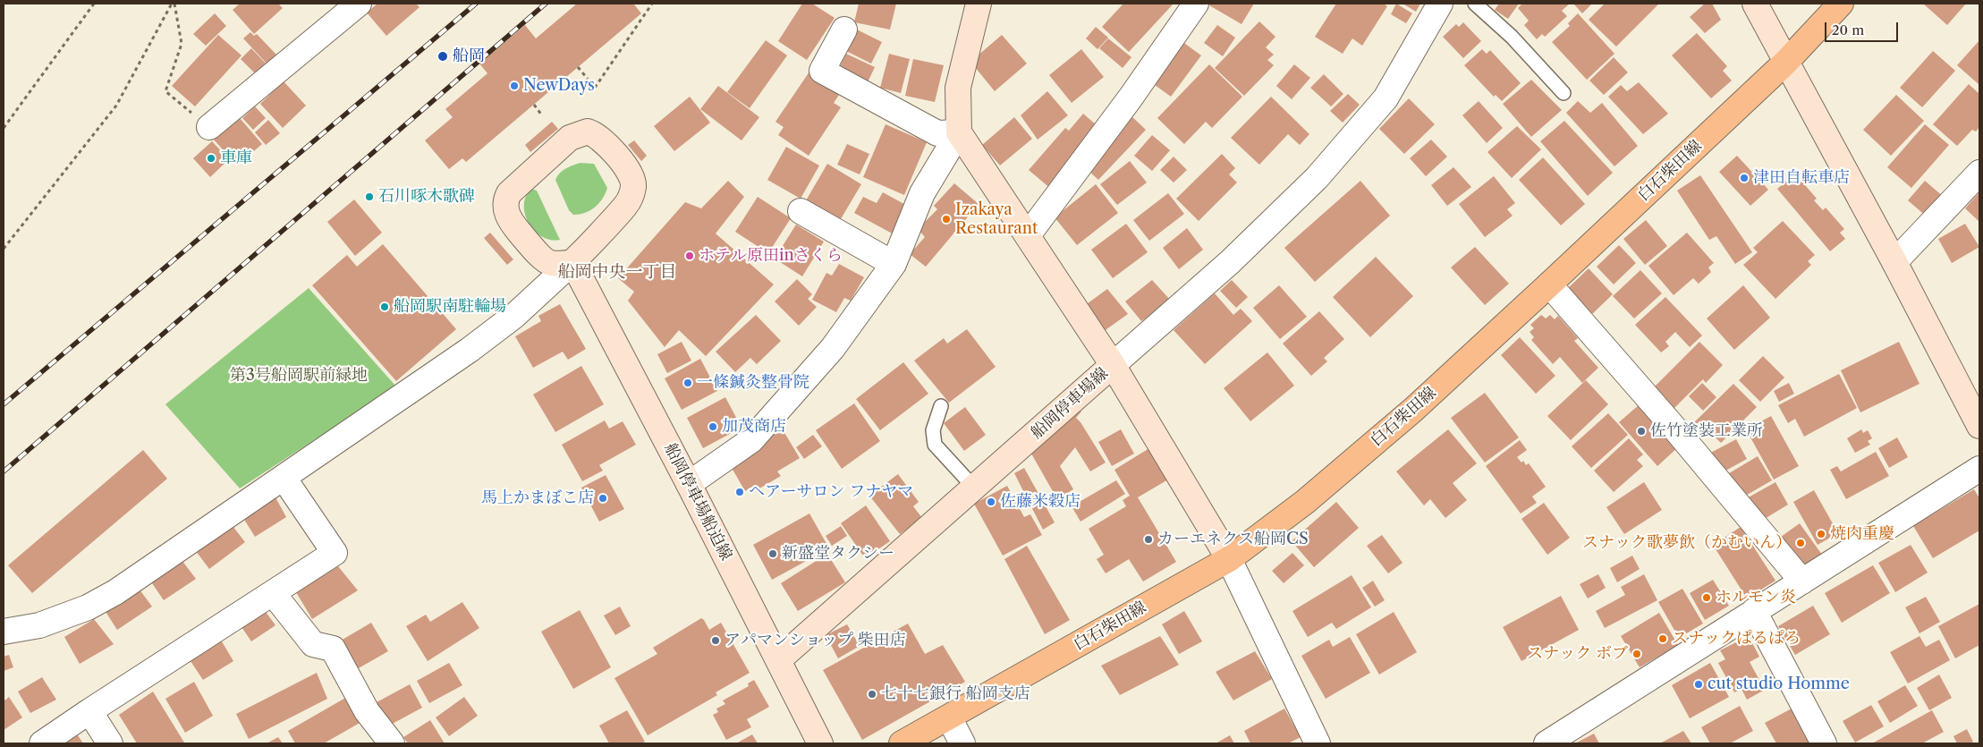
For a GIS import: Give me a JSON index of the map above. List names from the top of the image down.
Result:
{
  "streets": {
    "main road": ["白石柴田線"],
    "street": ["船岡停車場線", "船岡停車場船迫線"]
  },
  "crossings": [
    ["船岡停車場線", "船岡停車場船迫線"]
  ],
  "districts": ["船岡中央一丁目"],
  "parks": ["第3号船岡駅前緑地"],
  "places": [
    "船岡",
    "NewDays",
    "車庫",
    "津田自転車店",
    "石川啄木歌碑",
    "Izakaya Restaurant",
    "ホテル原田inさくら",
    "船岡駅南駐輪場",
    "一條鍼灸整骨院",
    "加茂商店",
    "佐竹塗装工業所",
    "ヘアーサロン フナヤマ",
    "馬上かまぼこ店",
    "佐藤米穀店",
    "焼肉重慶",
    "カーエネクス船岡CS",
    "スナック歌夢飲（かむいん）",
    "新盛堂タクシー",
    "ホルモン炎",
    "スナックぱるぱろ",
    "アパマンショップ 柴田店",
    "スナック ボブ",
    "cut studio Homme",
    "七十七銀行 船岡支店"
  ],
  "scale_bar": "20 m"
}
